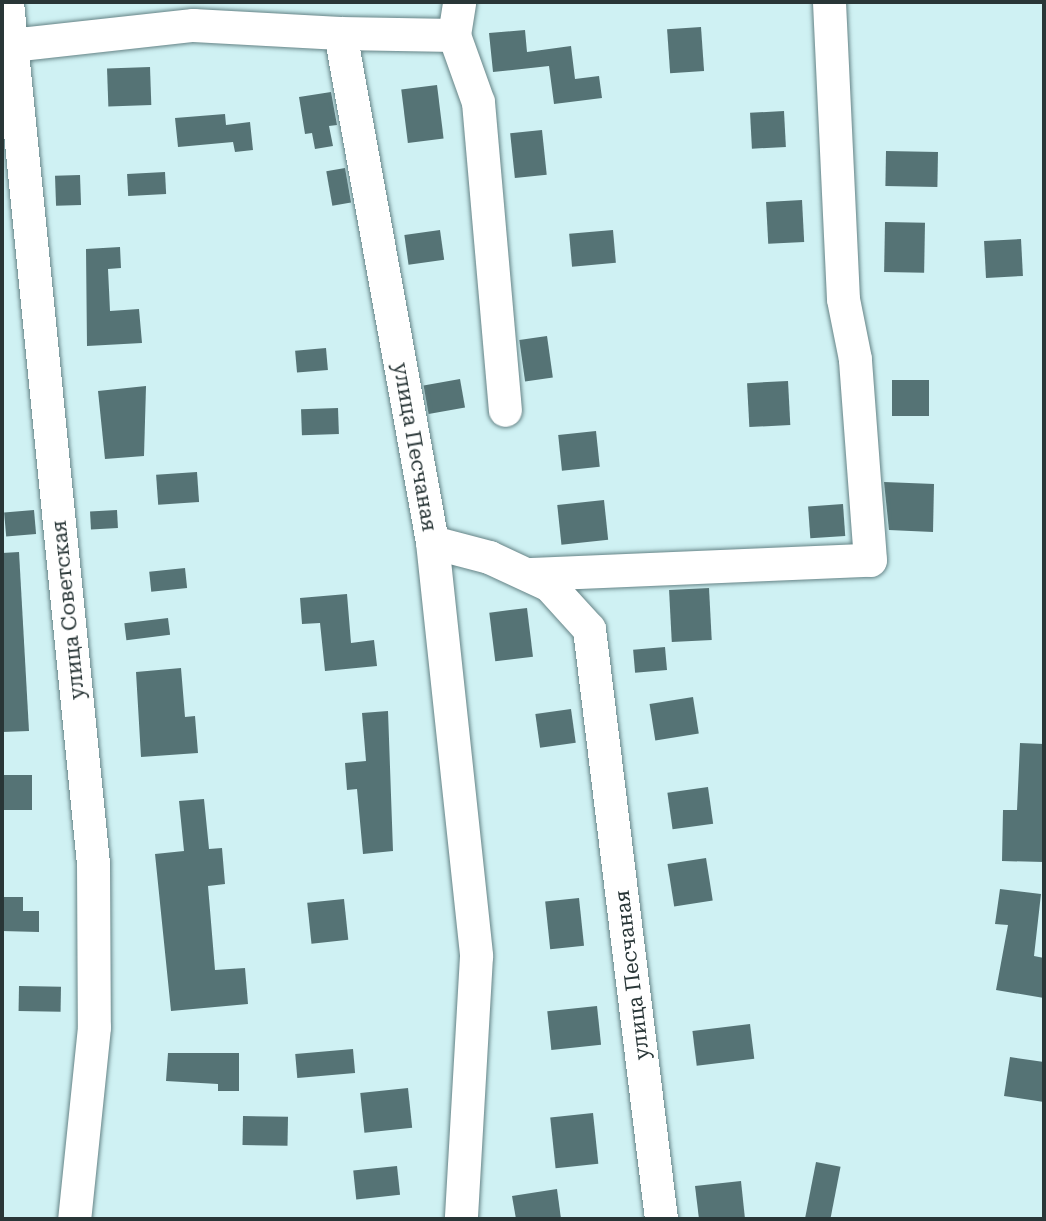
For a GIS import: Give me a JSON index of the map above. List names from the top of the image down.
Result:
{
  "streets": {
    "street": ["улица Песчаная", "улица Советская"]
  }
}
